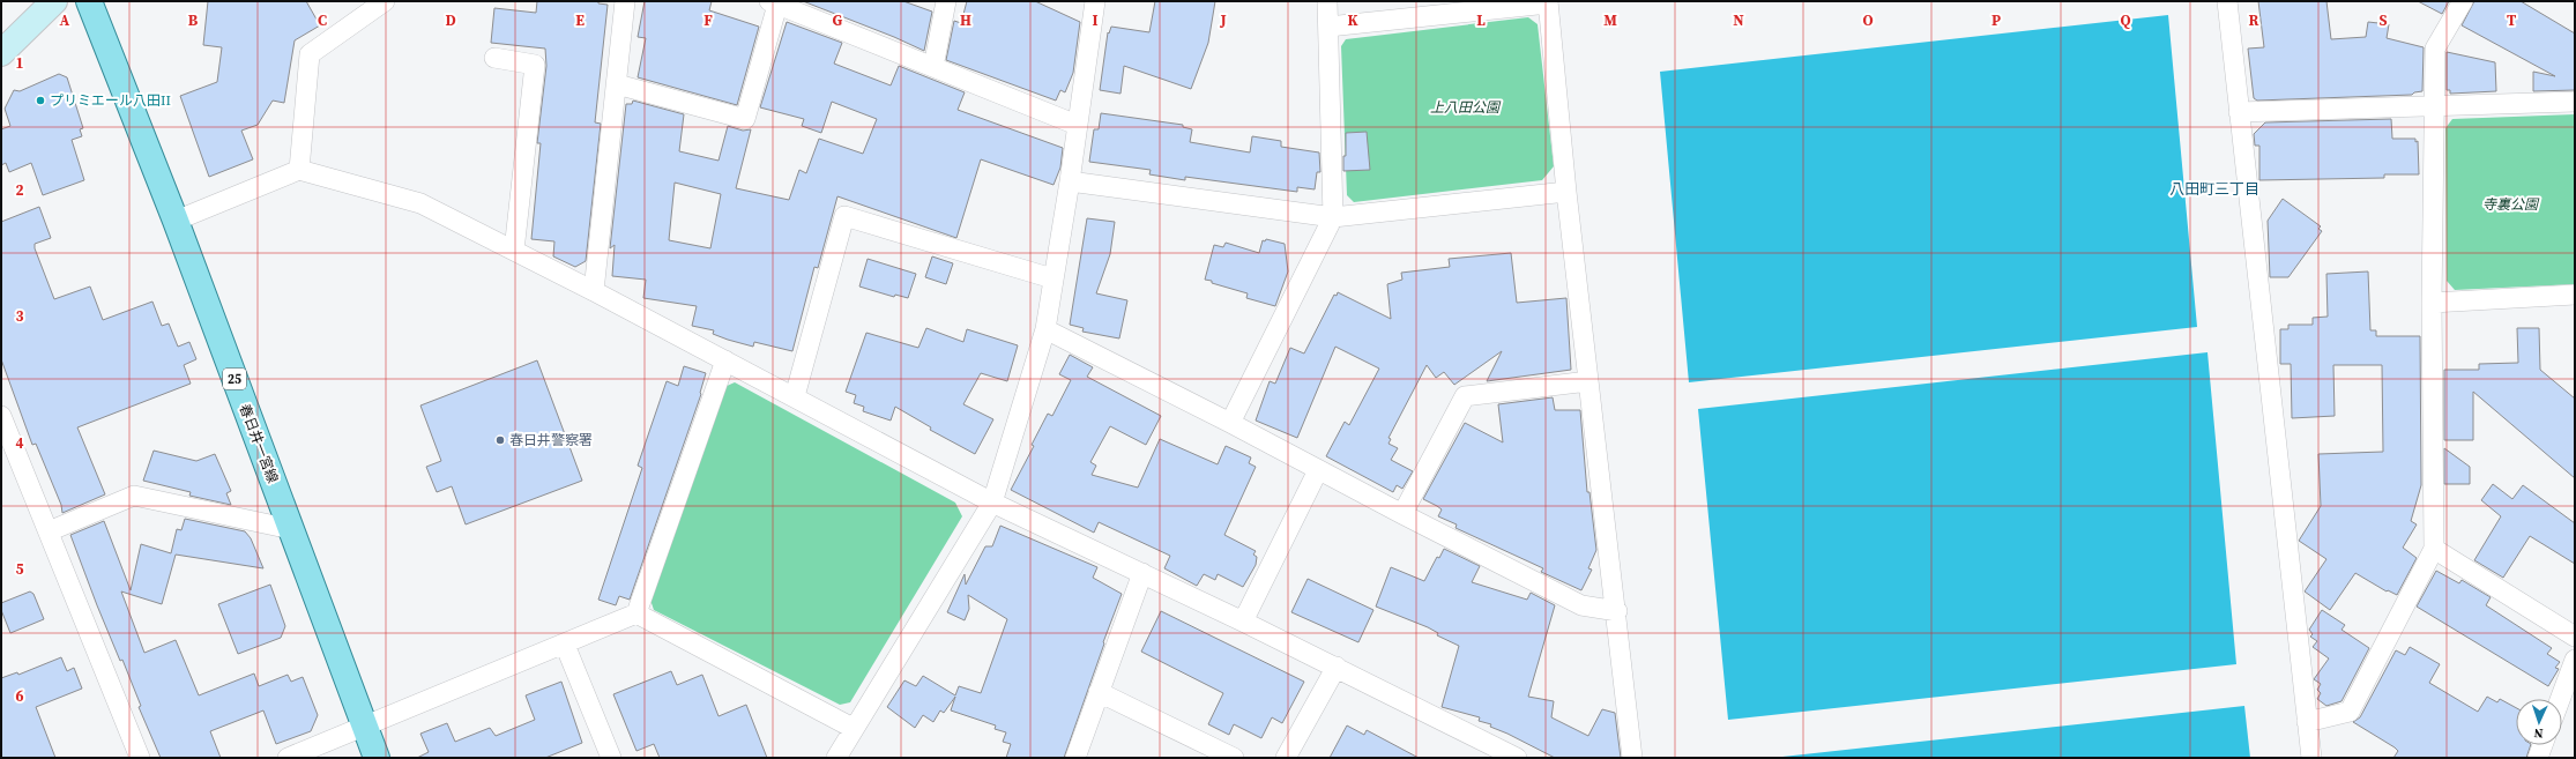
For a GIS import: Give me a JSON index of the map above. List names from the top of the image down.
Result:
{
  "streets": {
    "main road": ["25", "春日井一宮線"]
  },
  "districts": ["八田町三丁目"],
  "parks": ["上八田公園", "寺裏公園"],
  "places": ["プリミエール八田II", "春日井警察署"],
  "north": "bottom",
  "grid": {
    "columns": [
      "A",
      "B",
      "C",
      "D",
      "E",
      "F",
      "G",
      "H",
      "I",
      "J",
      "K",
      "L",
      "M",
      "N",
      "O",
      "P",
      "Q",
      "R",
      "S",
      "T"
    ],
    "rows": [
      "1",
      "2",
      "3",
      "4",
      "5",
      "6"
    ]
  }
}
